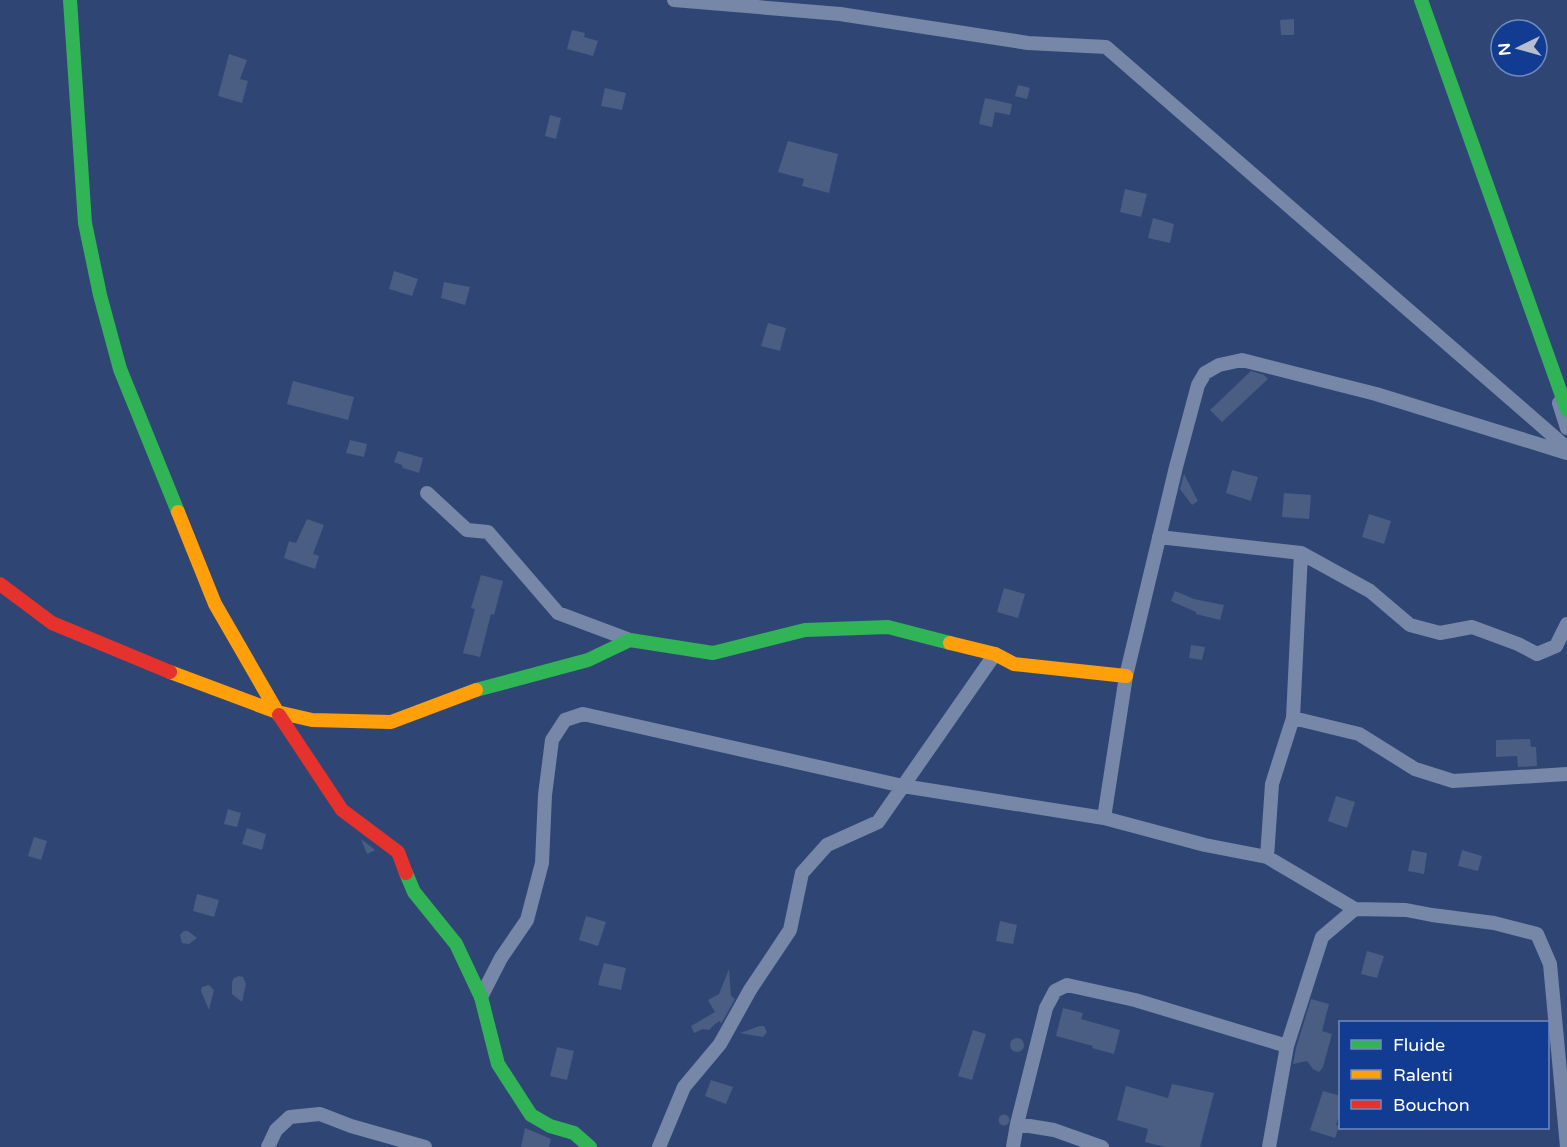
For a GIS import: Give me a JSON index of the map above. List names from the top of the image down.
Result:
{
  "legend": ["Fluide", "Ralenti", "Bouchon"],
  "north": "left"
}
